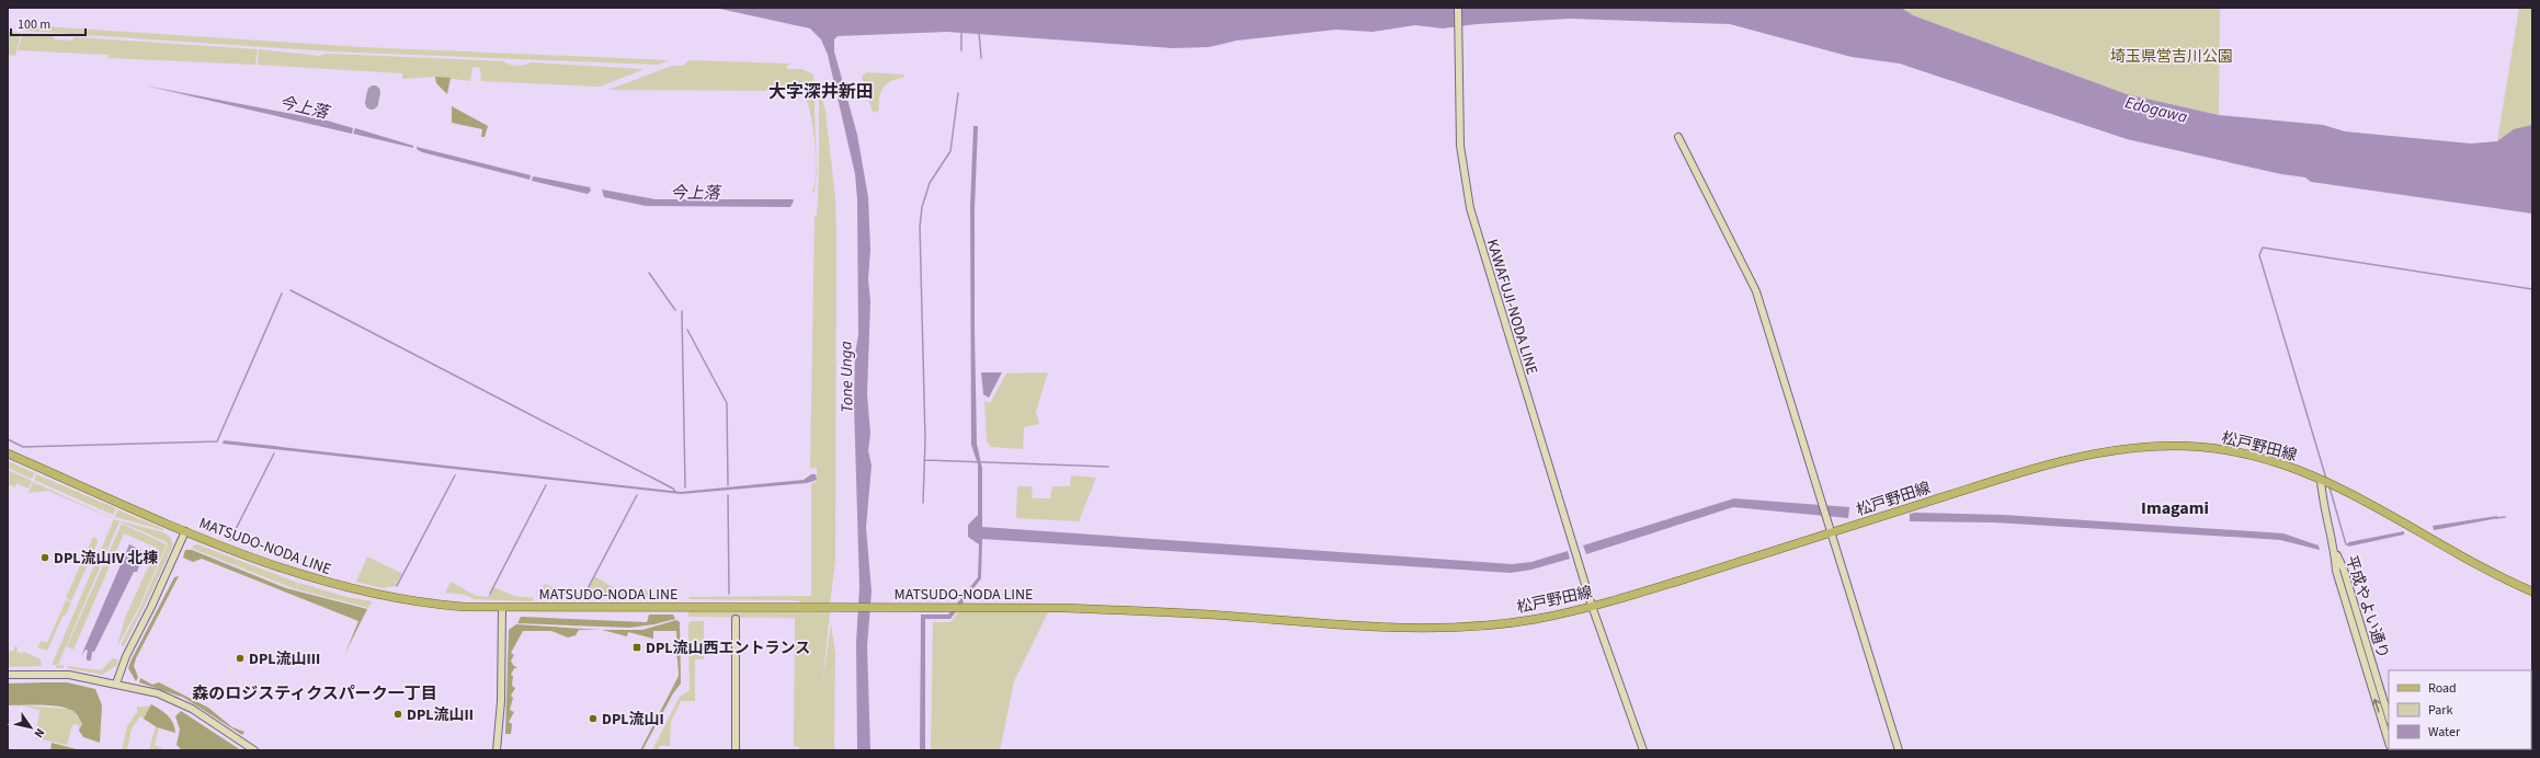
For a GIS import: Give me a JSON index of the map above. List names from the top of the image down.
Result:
{
  "streets": {
    "main road": ["松戸野田線", "MATSUDO-NODA LINE"],
    "street": ["KAWAFUJI-NODA LINE", "平成やよい通り"]
  },
  "crossings": [
    ["KAWAFUJI-NODA LINE", "松戸野田線"],
    ["松戸野田線", "MATSUDO-NODA LINE"],
    ["松戸野田線", "平成やよい通り"]
  ],
  "districts": ["大字深井新田", "Imagami", "森のロジスティクスパーク一丁目"],
  "water": ["今上落", "Edogawa", "Tone Unga"],
  "parks": ["埼玉県営吉川公園"],
  "places": {
    "other": [
      "DPL流山IV 北棟",
      "DPL流山III",
      "DPL流山II",
      "DPL流山I"
    ],
    "transit": ["DPL流山西エントランス"]
  },
  "legend": ["Road", "Park", "Water"],
  "scale_bar": "100 m",
  "north": "bottom right"
}
